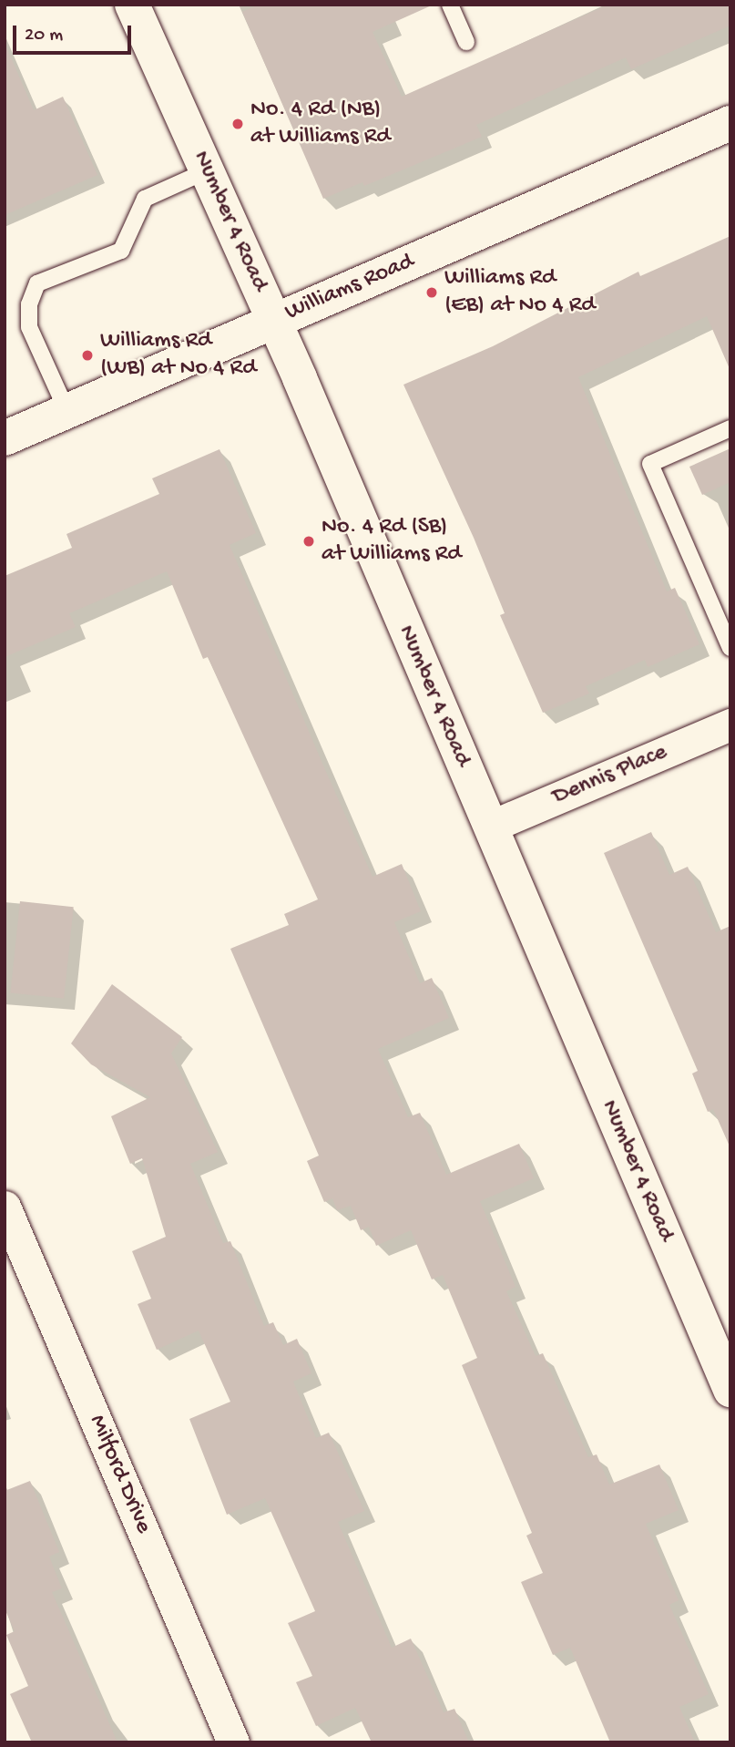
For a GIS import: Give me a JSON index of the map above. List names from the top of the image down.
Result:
{
  "streets": {
    "main road": ["Number 4 Road", "Williams Road"],
    "street": ["Dennis Place", "Milford Drive"]
  },
  "crossings": [
    ["Number 4 Road", "Williams Road"],
    ["Number 4 Road", "Dennis Place"]
  ],
  "places": [
    "No. 4 Rd (NB) at Williams Rd",
    "Williams Rd (EB) at No 4 Rd",
    "Williams Rd (WB) at No 4 Rd",
    "No. 4 Rd (SB) at Williams Rd"
  ],
  "scale_bar": "20 m"
}
